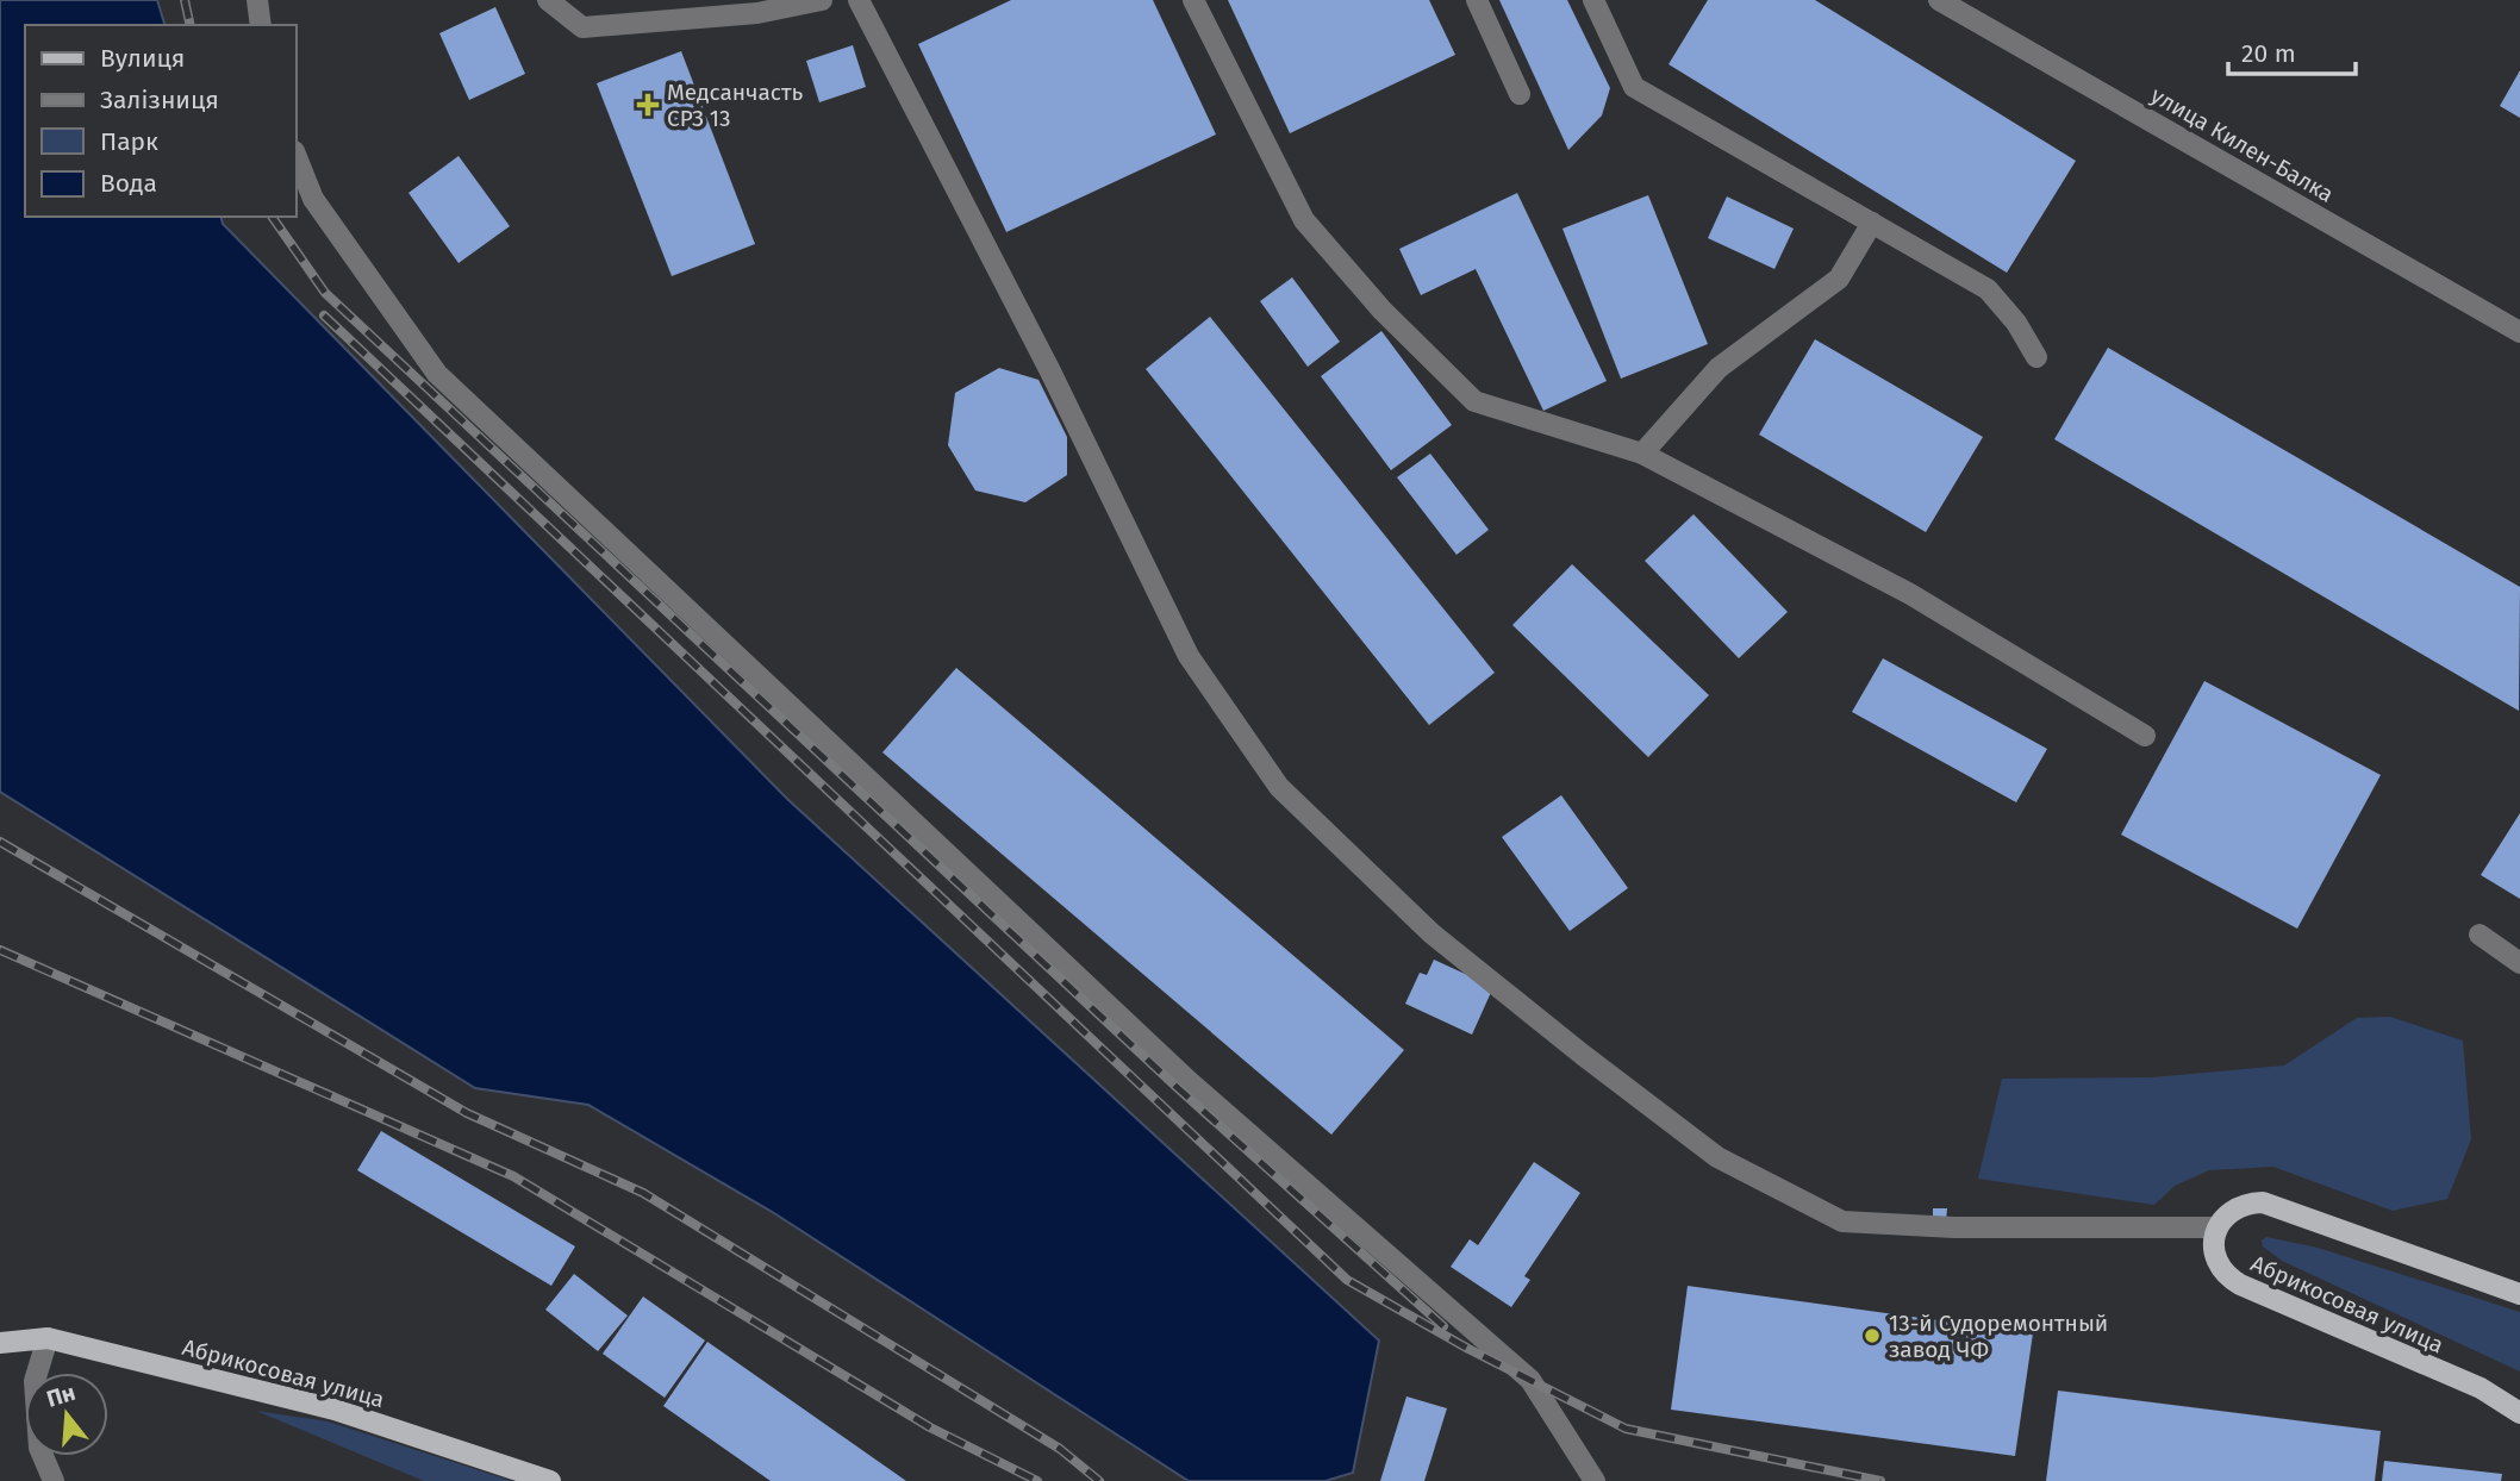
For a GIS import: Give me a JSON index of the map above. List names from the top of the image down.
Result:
{
  "streets": {
    "main road": ["Абрикосовая улица"],
    "street": ["улица Килен-Балка"]
  },
  "places": {
    "health": ["Медсанчасть СРЗ 13"],
    "other": ["13-й Судоремонтный завод ЧФ"]
  },
  "legend": [
    "Вулиця",
    "Залізниця",
    "Парк",
    "Вода"
  ],
  "scale_bar": "20 m",
  "north": "top"
}
